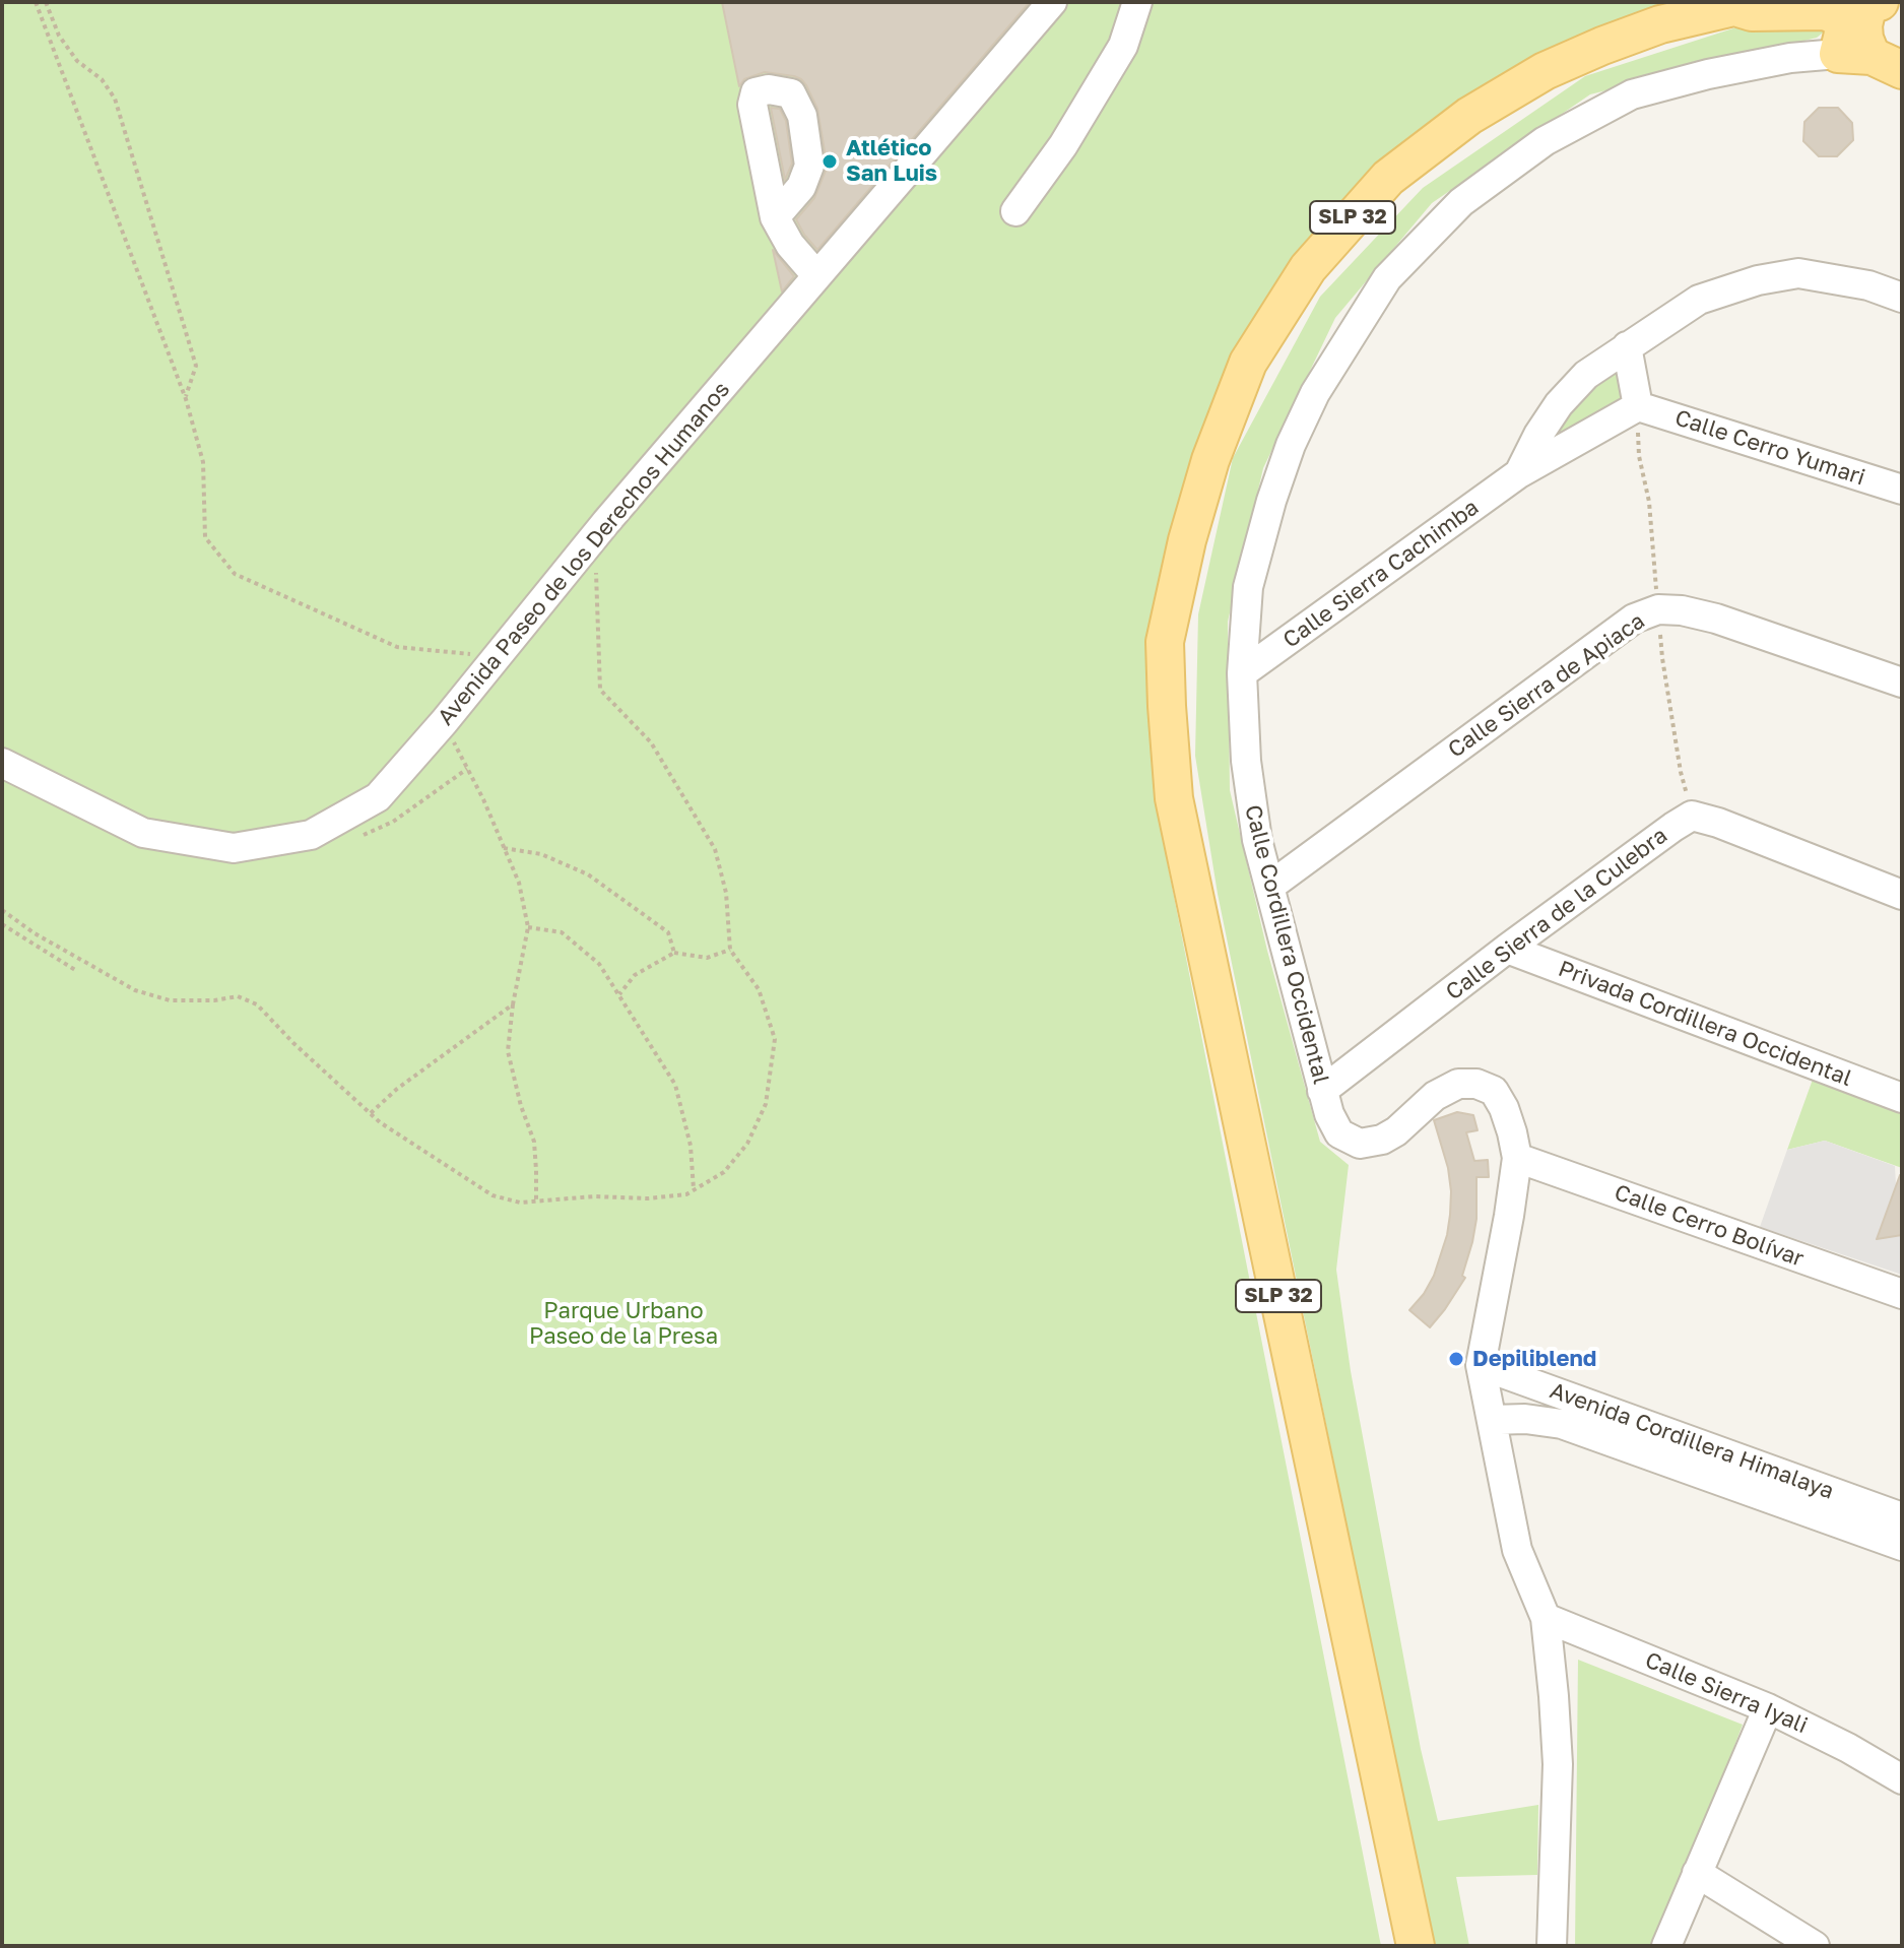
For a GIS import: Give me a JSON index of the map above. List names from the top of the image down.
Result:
{
  "streets": {
    "main road": ["SLP 32"],
    "street": [
      "Calle Cerro Yumari",
      "Avenida Paseo de los Derechos Humanos",
      "Calle Sierra Cachimba",
      "Calle Sierra de Apiaca",
      "Calle Sierra de la Culebra",
      "Calle Cordillera Occidental",
      "Privada Cordillera Occidental",
      "Calle Cerro Bolívar",
      "Avenida Cordillera Himalaya",
      "Calle Sierra Iyali"
    ]
  },
  "crossings": [
    ["Calle Cerro Yumari", "Calle Sierra Cachimba"],
    ["Calle Sierra Cachimba", "Calle Cordillera Occidental"],
    ["Calle Sierra de Apiaca", "Calle Cordillera Occidental"],
    ["Calle Sierra de la Culebra", "Calle Cordillera Occidental"],
    ["Calle Sierra de la Culebra", "Privada Cordillera Occidental"],
    ["Calle Cordillera Occidental", "Calle Cerro Bolívar"],
    ["Calle Cordillera Occidental", "Avenida Cordillera Himalaya"]
  ],
  "parks": ["Parque Urbano Paseo de la Presa"],
  "places": ["Atlético San Luis", "Depiliblend"]
}
